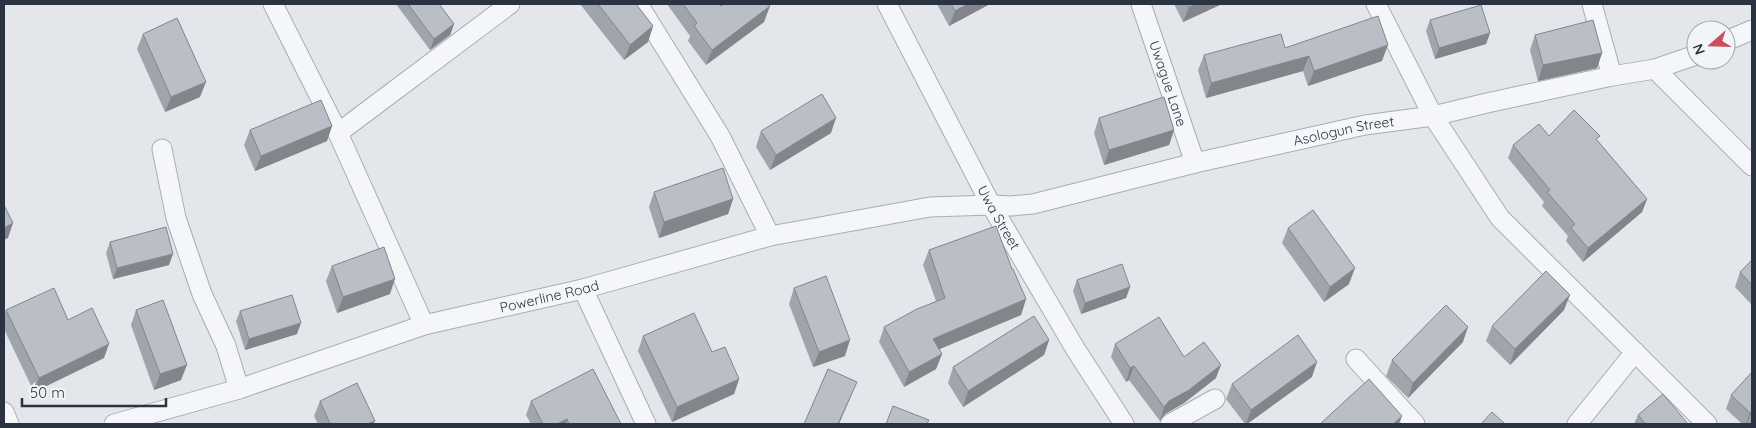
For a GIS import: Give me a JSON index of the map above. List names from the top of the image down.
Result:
{
  "streets": {
    "street": [
      "Uwague Lane",
      "Asologun Street",
      "Uwa Street",
      "Powerline Road"
    ]
  },
  "crossings": [
    ["Uwague Lane", "Asologun Street"],
    ["Asologun Street", "Uwa Street"],
    ["Asologun Street", "Powerline Road"],
    ["Uwa Street", "Powerline Road"]
  ],
  "scale_bar": "50 m",
  "north": "left"
}
